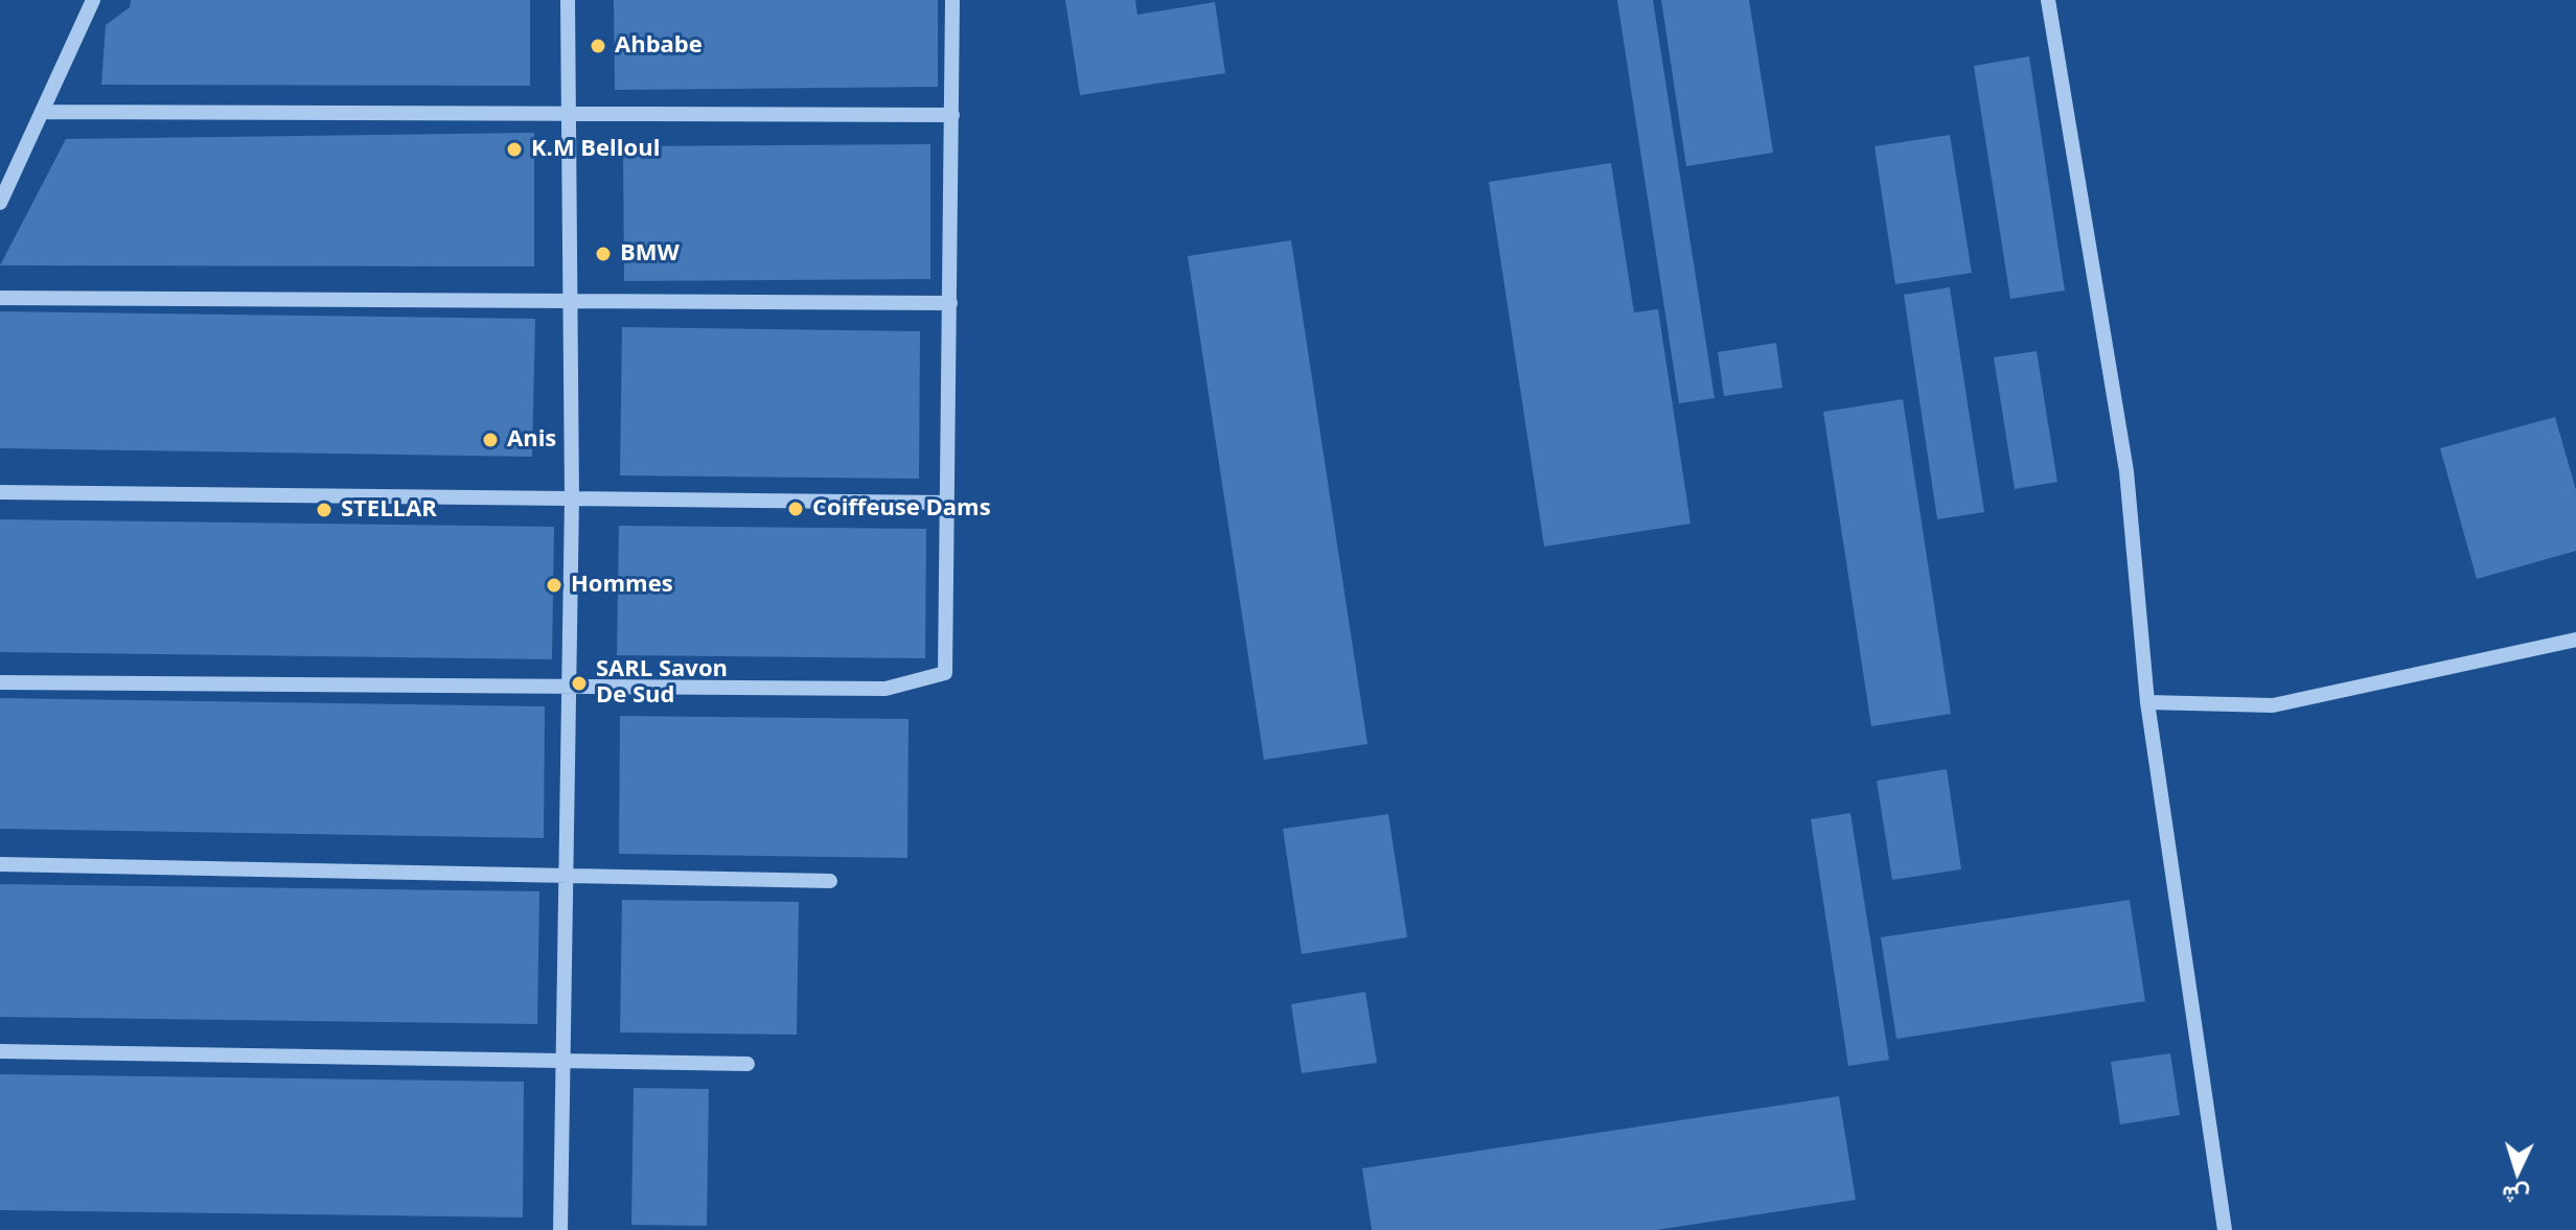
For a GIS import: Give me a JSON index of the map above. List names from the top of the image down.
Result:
{
  "places": [
    "Ahbabe",
    "K.M Belloul",
    "BMW",
    "Anis",
    "Coiffeuse Dams",
    "STELLAR",
    "Hommes",
    "SARL Savon De Sud"
  ],
  "north": "bottom"
}
